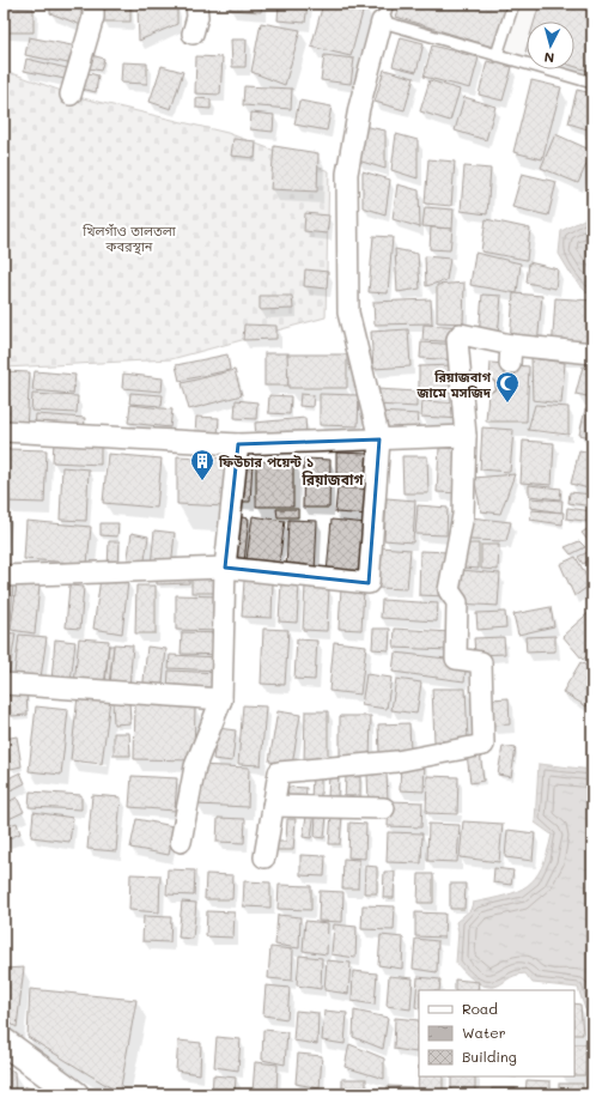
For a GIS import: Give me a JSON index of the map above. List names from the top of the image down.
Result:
{
  "districts": ["রিয়াজবাগ"],
  "parks": ["খিলগাঁও তালতলা কবরস্থান"],
  "places": {
    "mosque": ["রিয়াজবাগ জামে মসজিদ"],
    "building": ["ফিউচার পয়েন্ট ১"]
  },
  "legend": ["Road", "Water", "Building"],
  "north": "bottom"
}
